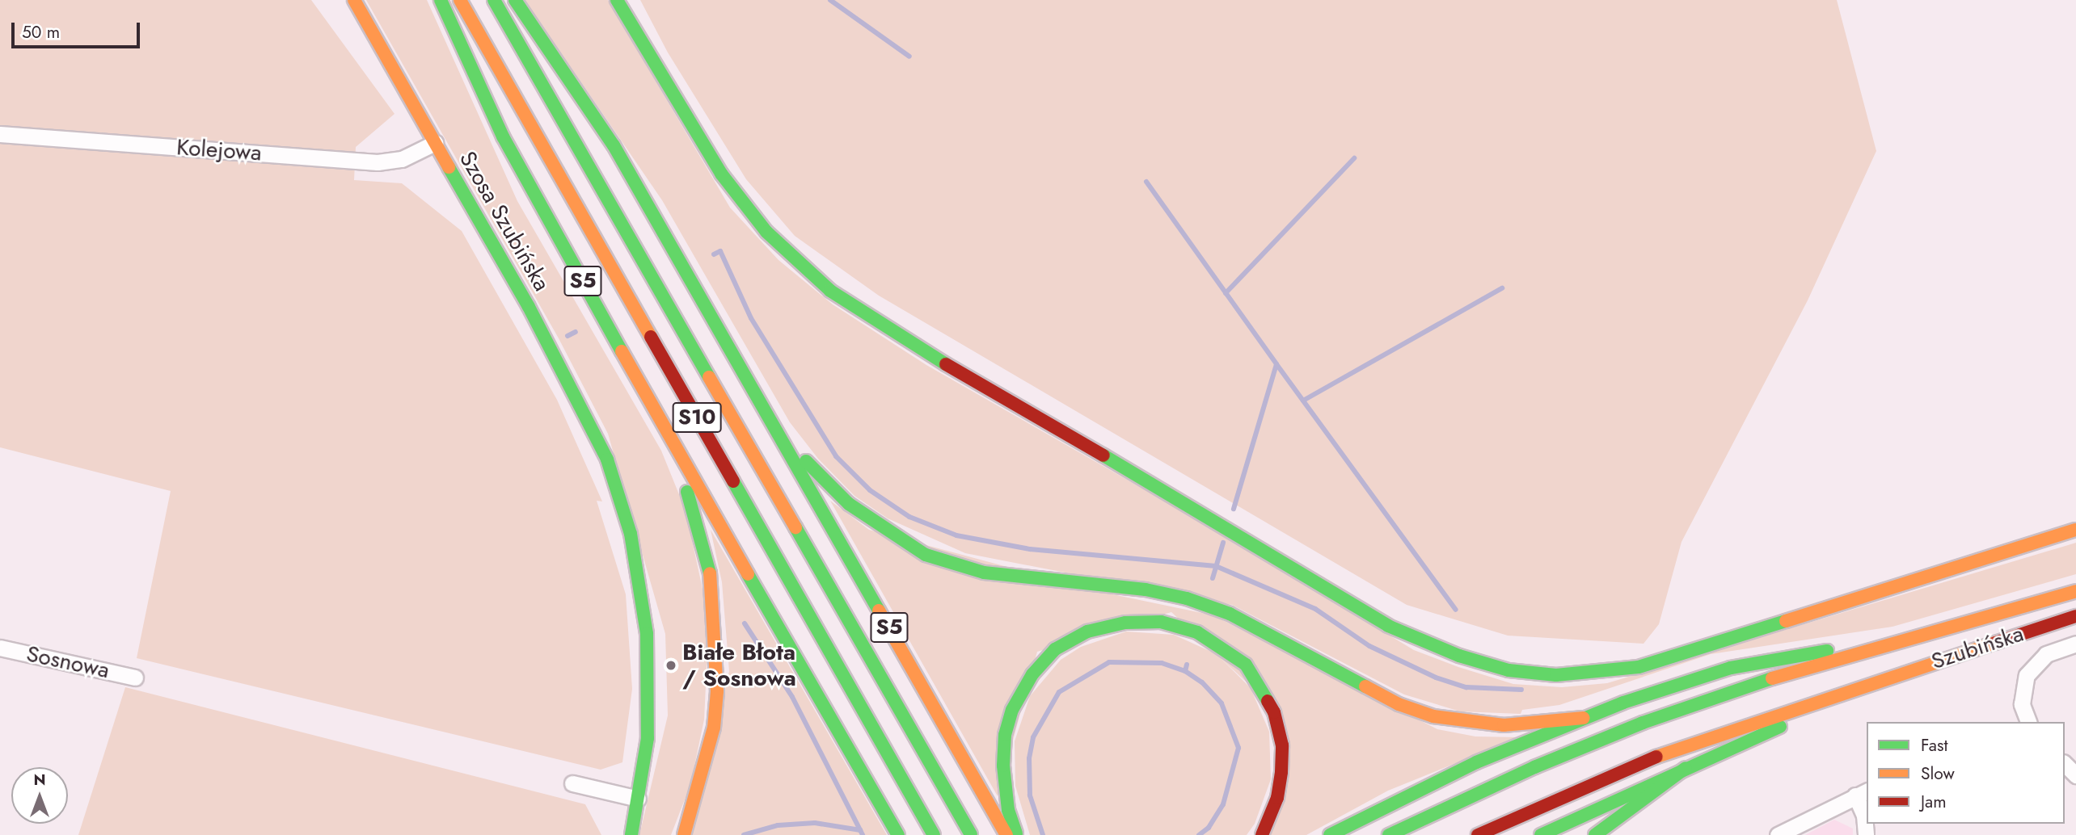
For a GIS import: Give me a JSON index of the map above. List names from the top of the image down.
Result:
{
  "streets": {
    "main road": [
      "Szosa Szubińska",
      "S5",
      "S10",
      "Szubińska"
    ],
    "street": ["Kolejowa", "Sosnowa"]
  },
  "crossings": [
    ["Kolejowa", "Szosa Szubińska"]
  ],
  "places": ["Białe Błota / Sosnowa"],
  "legend": ["Fast", "Slow", "Jam"],
  "scale_bar": "50 m",
  "north": "top"
}
